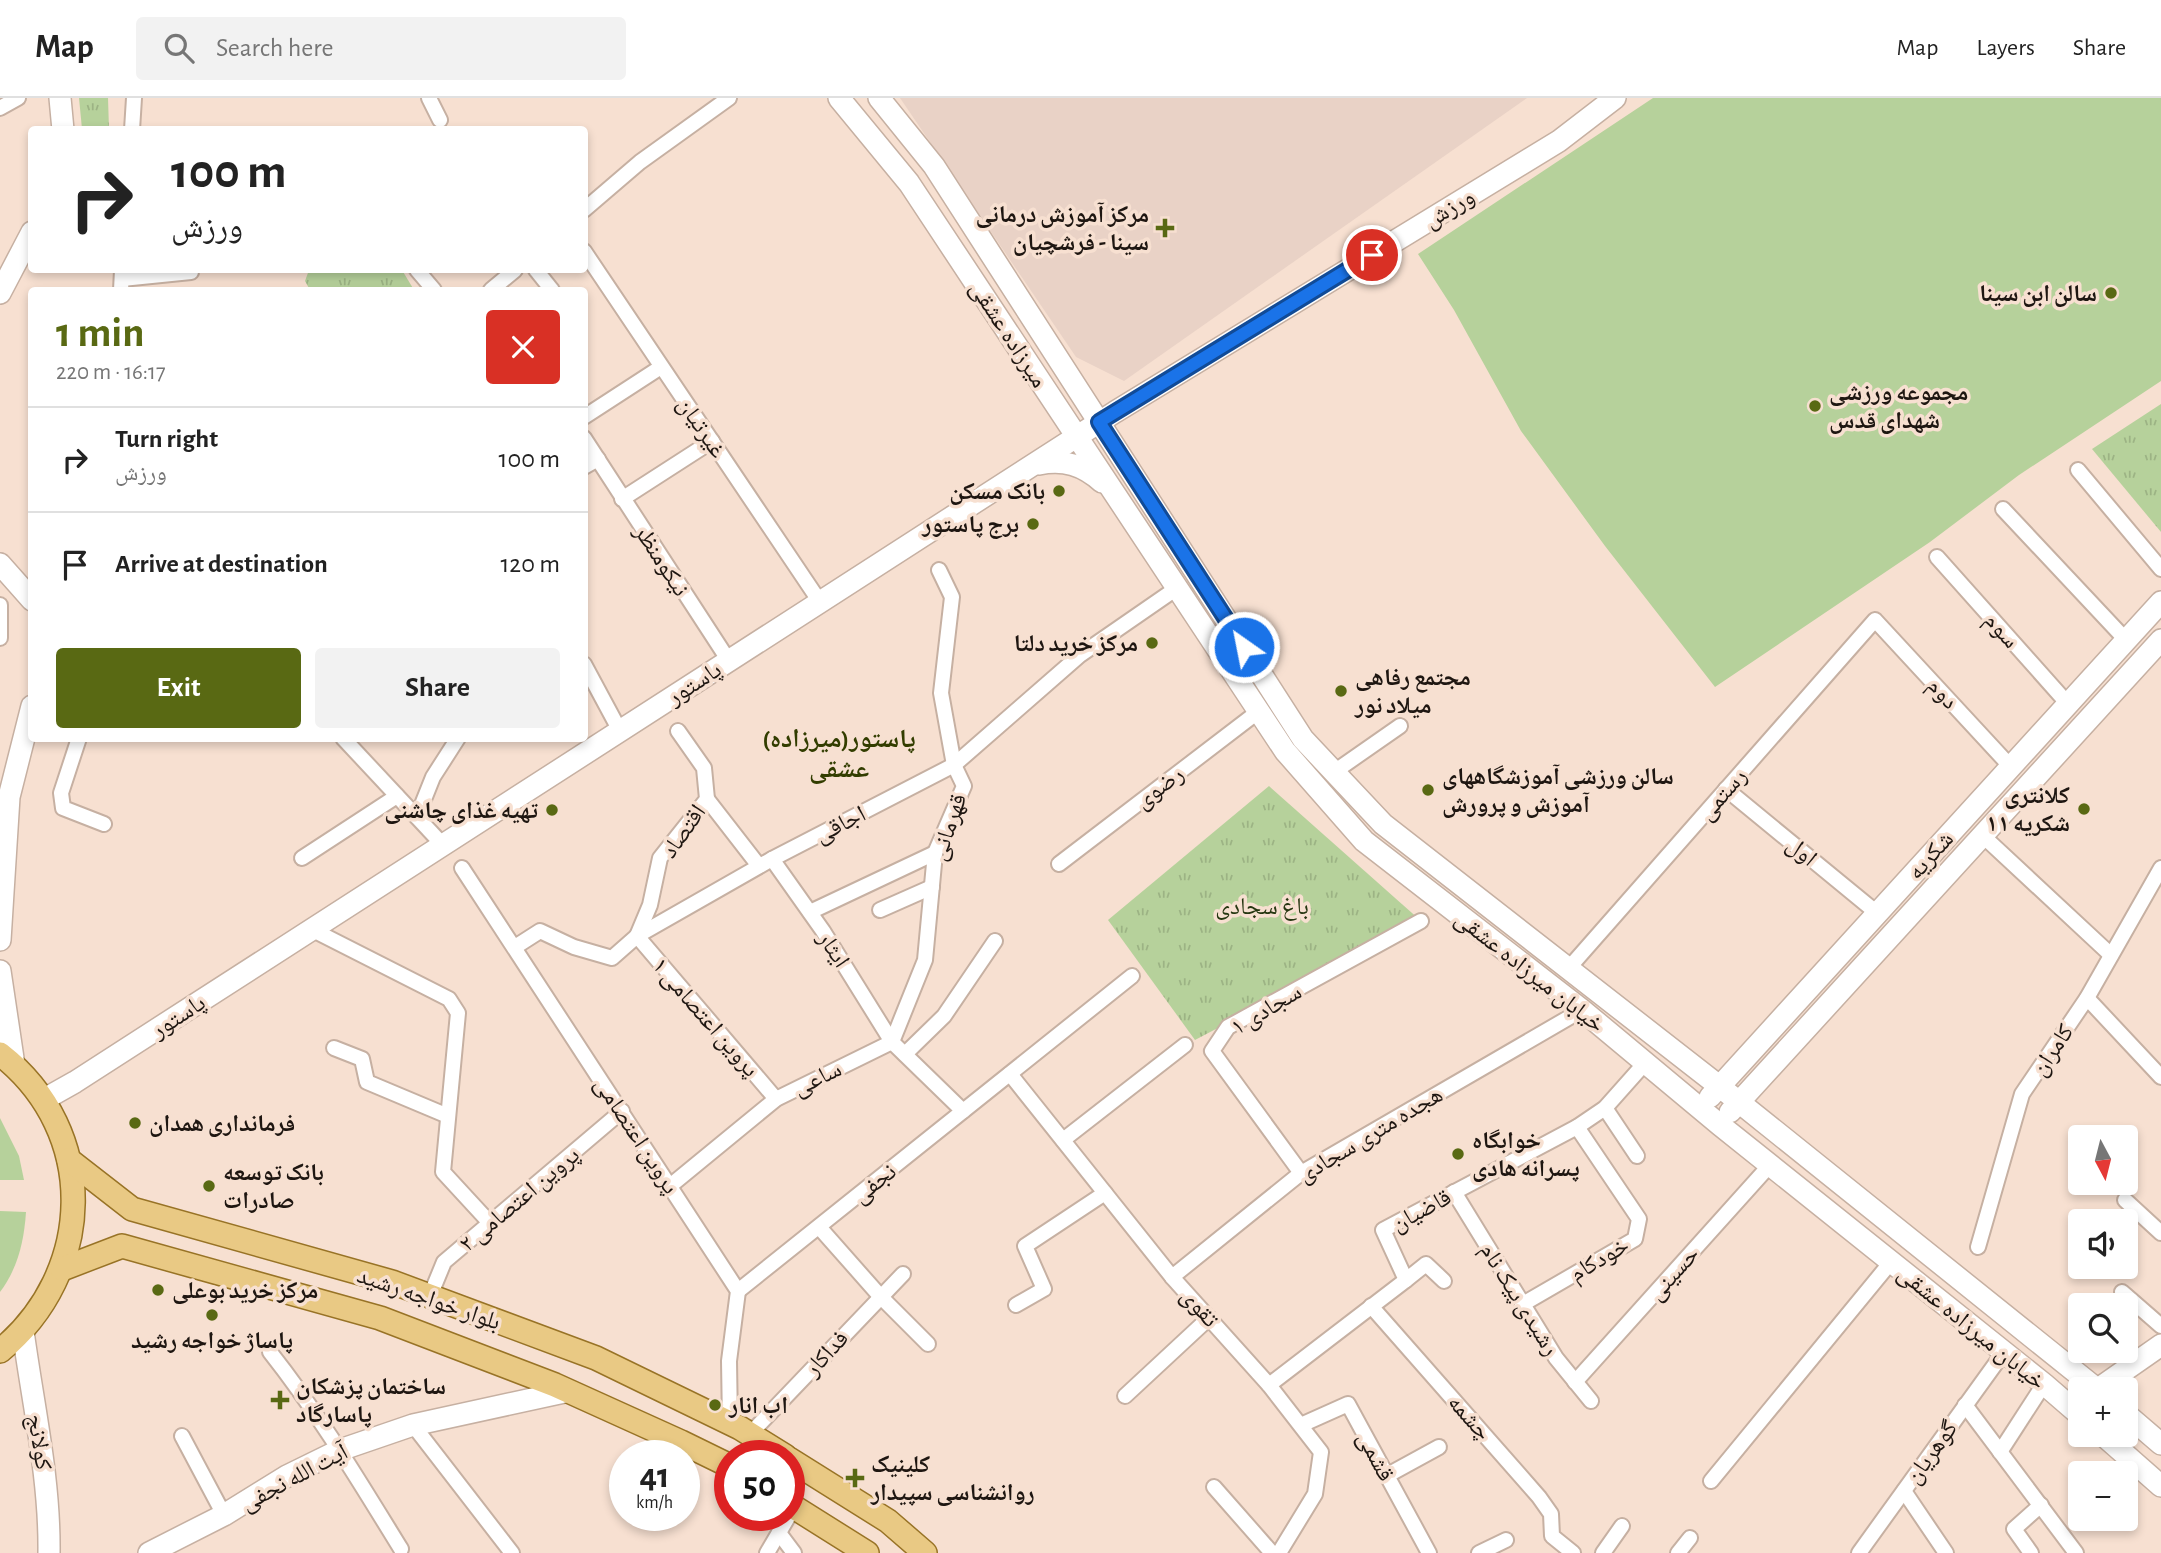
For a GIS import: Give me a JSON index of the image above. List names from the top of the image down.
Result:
{
  "streets": {
    "main road": [
      "ورزش",
      "میرزاده عشقی",
      "پاستور",
      "شکریه",
      "خیابان میرزاده عشقی",
      "بلوار خواجه رشید",
      "کولانج",
      "آیت الله نجفی"
    ],
    "street": [
      "غیرتیان",
      "نیکومنظر",
      "سوم",
      "دوم",
      "رضوی",
      "رستمی",
      "اجاقی",
      "قهرمانی",
      "اقتصاد",
      "اول",
      "ایثار",
      "سجادی ۱",
      "پروین اعتصامی ۱",
      "کامران",
      "ساعی",
      "هجده متری سجادی",
      "پروین اعتصامی",
      "نجفی",
      "پروین اعتصامی ۲",
      "قاضیان",
      "خودکام",
      "حسینی",
      "رشیدی پیک نام",
      "تقوی",
      "فداکار",
      "چشمه",
      "گوهریان",
      "قشمی"
    ]
  },
  "crossings": [
    ["ورزش", "میرزاده عشقی"],
    ["ورزش", "پاستور"],
    ["ورزش", "خیابان میرزاده عشقی"],
    ["میرزاده عشقی", "پاستور"],
    ["میرزاده عشقی", "خیابان میرزاده عشقی"],
    ["غیرتیان", "پاستور"],
    ["نیکومنظر", "پاستور"],
    ["سوم", "شکریه"],
    ["پاستور", "خیابان میرزاده عشقی"],
    ["دوم", "رستمی"],
    ["دوم", "شکریه"],
    ["رضوی", "خیابان میرزاده عشقی"],
    ["رستمی", "اول"],
    ["رستمی", "خیابان میرزاده عشقی"],
    ["اجاقی", "قهرمانی"],
    ["اجاقی", "اقتصاد"],
    ["اجاقی", "ایثار"],
    ["اجاقی", "خیابان میرزاده عشقی"],
    ["اجاقی", "پروین اعتصامی ۱"],
    ["اجاقی", "پروین اعتصامی"],
    ["قهرمانی", "ایثار"],
    ["قهرمانی", "ساعی"],
    ["اقتصاد", "ایثار"],
    ["اقتصاد", "پروین اعتصامی ۱"],
    ["اول", "شکریه"],
    ["شکریه", "خیابان میرزاده عشقی"],
    ["ایثار", "ساعی"],
    ["خیابان میرزاده عشقی", "هجده متری سجادی"],
    ["خیابان میرزاده عشقی", "قاضیان"],
    ["خیابان میرزاده عشقی", "حسینی"],
    ["خیابان میرزاده عشقی", "گوهریان"],
    ["سجادی ۱", "هجده متری سجادی"],
    ["پروین اعتصامی ۱", "ساعی"],
    ["ساعی", "پروین اعتصامی"],
    ["هجده متری سجادی", "تقوی"],
    ["پروین اعتصامی", "نجفی"],
    ["پروین اعتصامی", "پروین اعتصامی ۲"],
    ["نجفی", "تقوی"],
    ["پروین اعتصامی ۲", "بلوار خواجه رشید"],
    ["قاضیان", "خودکام"],
    ["قاضیان", "رشیدی پیک نام"],
    ["خودکام", "رشیدی پیک نام"],
    ["حسینی", "رشیدی پیک نام"],
    ["بلوار خواجه رشید", "فداکار"],
    ["بلوار خواجه رشید", "آیت الله نجفی"],
    ["تقوی", "قشمی"]
  ],
  "districts": ["(پاستور(میرزاده عشقی"],
  "parks": ["باغ سجادی"],
  "places": {
    "health": ["مرکز آموزش درمانی سینا - فرشچیان", "ساختمان پزشکان پاسارگاد", "کلینیک روانشناسی سپیدار"],
    "other": [
      "سالن ابن سینا",
      "مجموعه ورزشی شهدای قدس",
      "بانک مسکن",
      "برج پاستور",
      "مرکز خرید دلتا",
      "مجتمع رفاهی میلاد نور",
      "سالن ورزشی آموزشگاههای آموزش و پرورش",
      "کلانتری ۱۱ شکریه",
      "تهیه غذای چاشنی",
      "فرمانداری همدان",
      "خوابگاه پسرانه هادی",
      "بانک توسعه صادرات",
      "مرکز خرید بوعلی",
      "پاساژ خواجه رشید",
      "اب انار"
    ]
  },
  "north": "bottom",
  "page": {
    "header": "Map",
    "search": "Search here",
    "nav": ["Map", "Layers", "Share"],
    "turn": ["100 m", "ورزش"],
    "heading": ["1 min", "220 m · 16:17"],
    "list": [
      {
        "name": "Turn right",
        "note": "ورزش",
        "value": "100 m"
      },
      {
        "name": "Arrive at destination",
        "value": "120 m"
      }
    ],
    "buttons": ["Exit", "Share"],
    "map_buttons": ["+", "−"],
    "speed": "41 km/h",
    "limit": "50"
  }
}
